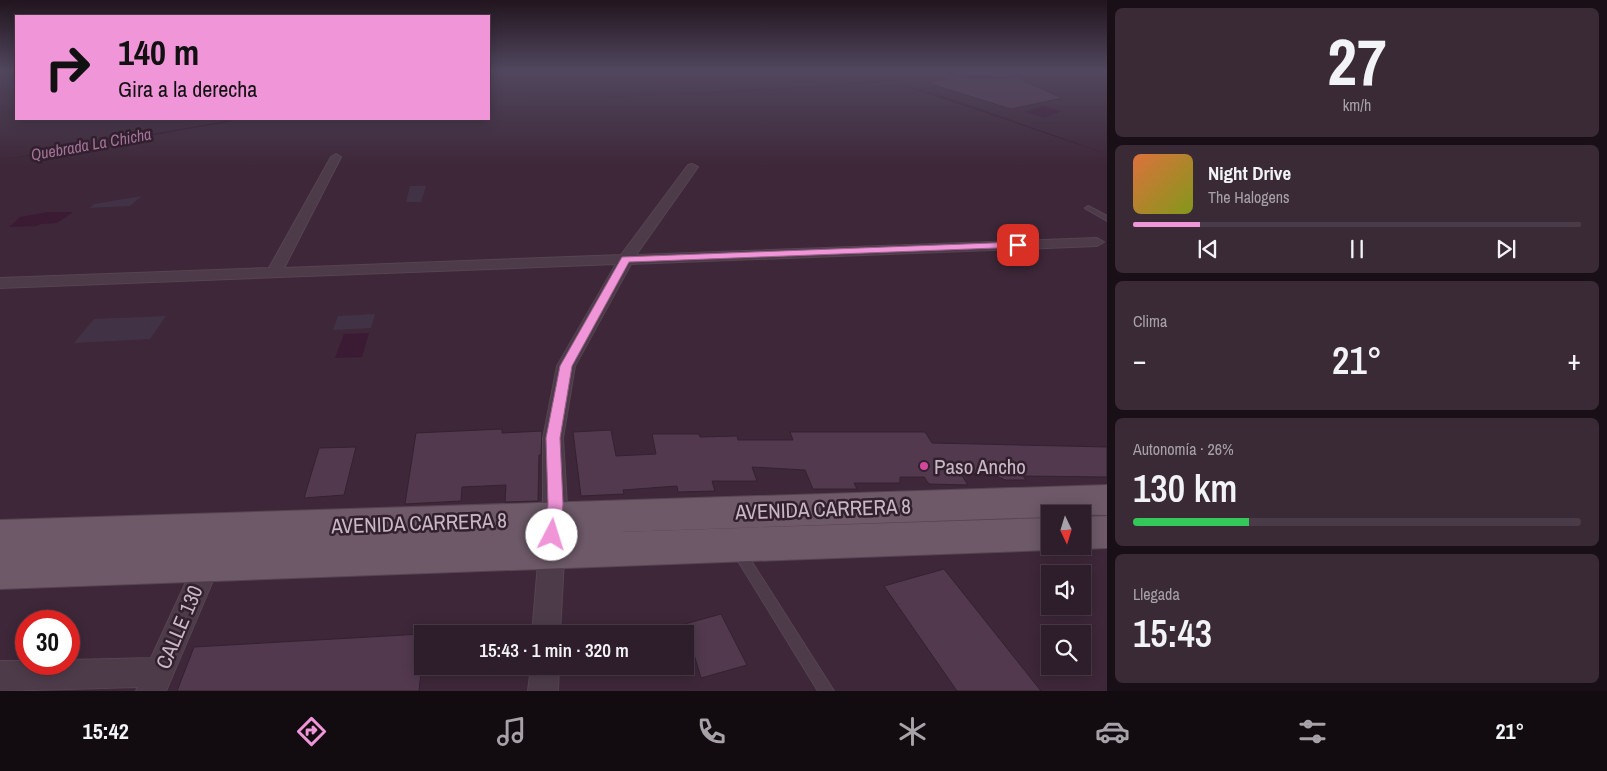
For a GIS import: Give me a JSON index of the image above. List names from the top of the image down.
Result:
{
  "streets": {
    "main road": ["AVENIDA CARRERA 8"],
    "street": ["CALLE 130"]
  },
  "crossings": [
    ["AVENIDA CARRERA 8", "CALLE 130"]
  ],
  "water": ["Quebrada La Chicha"],
  "places": ["Paso Ancho"],
  "north": "bottom",
  "page": {
    "tile": [
      ["27", "km/h"],
      "Clima",
      ["Autonomía · 26%", "130 km"],
      ["Llegada", "15:43"]
    ],
    "turn": ["140 m", "Gira a la derecha"],
    "song": ["Night Drive", "The Halogens"],
    "heat": ["−", "21°", "+"],
    "limit": "30",
    "trip": "15:43 · 1 min · 320 m",
    "tabs": ["15:42", "21°"]
  }
}
